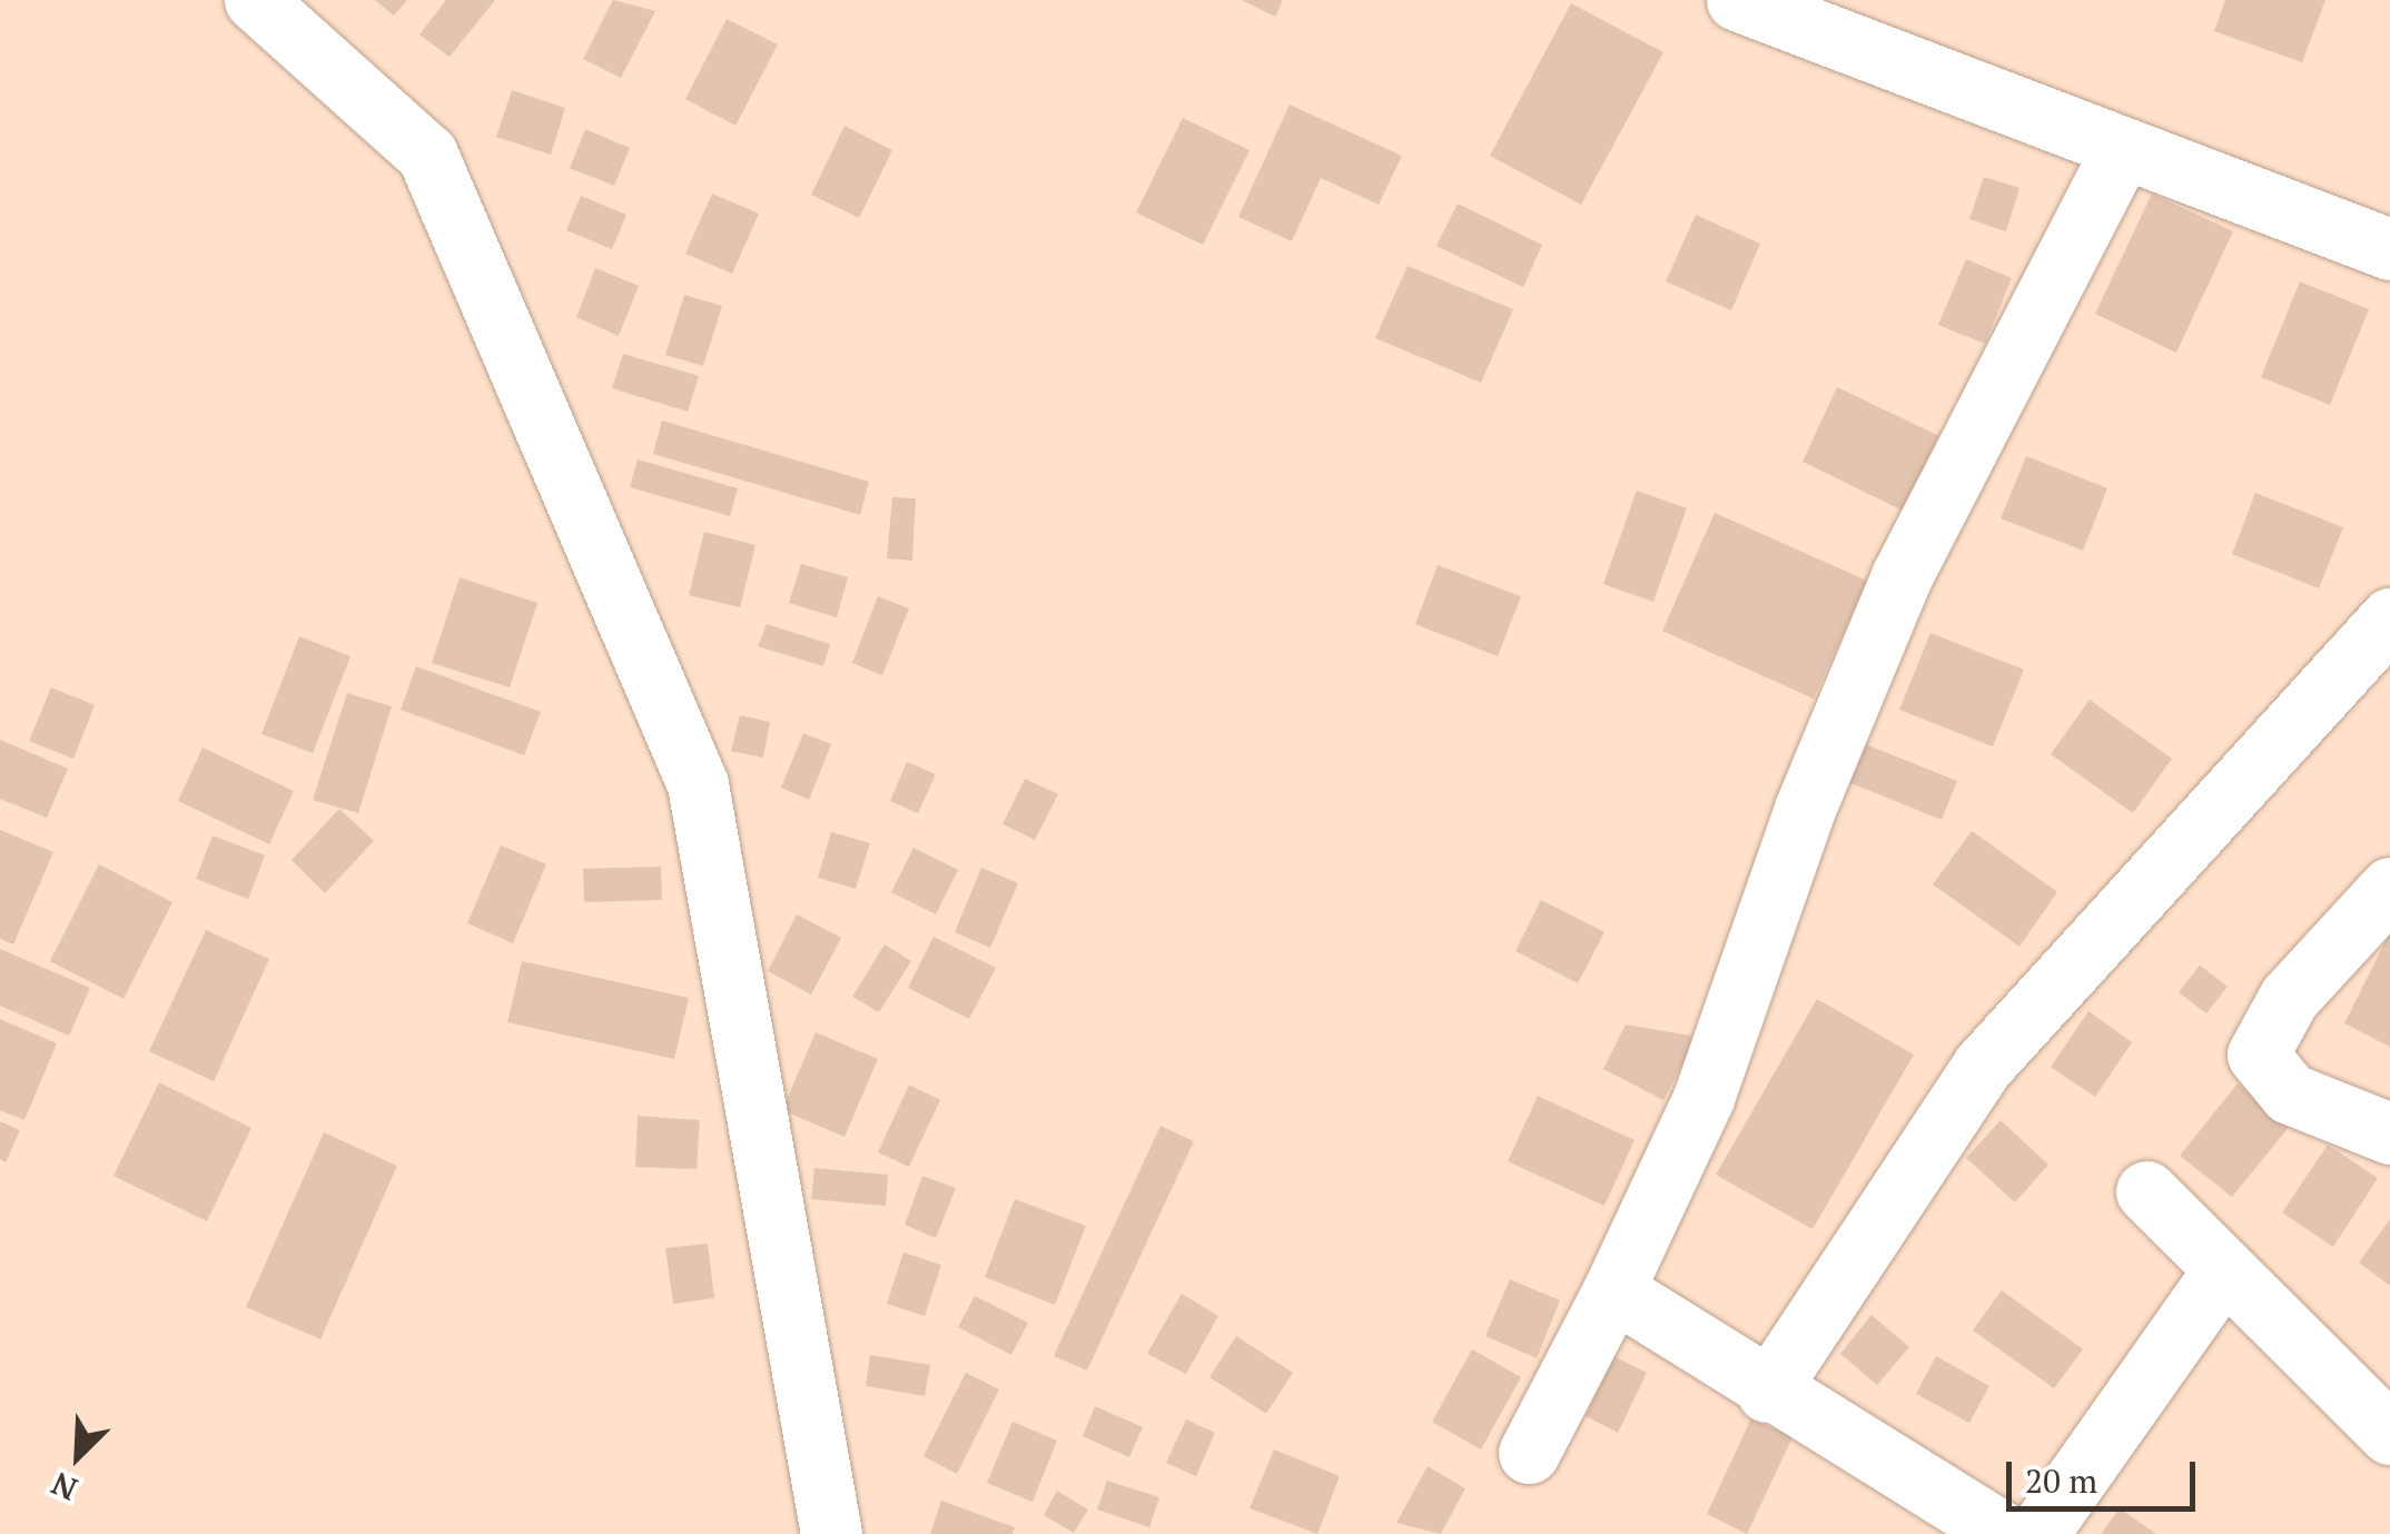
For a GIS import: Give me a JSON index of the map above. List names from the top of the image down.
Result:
{
  "scale_bar": "20 m",
  "north": "bottom left"
}
